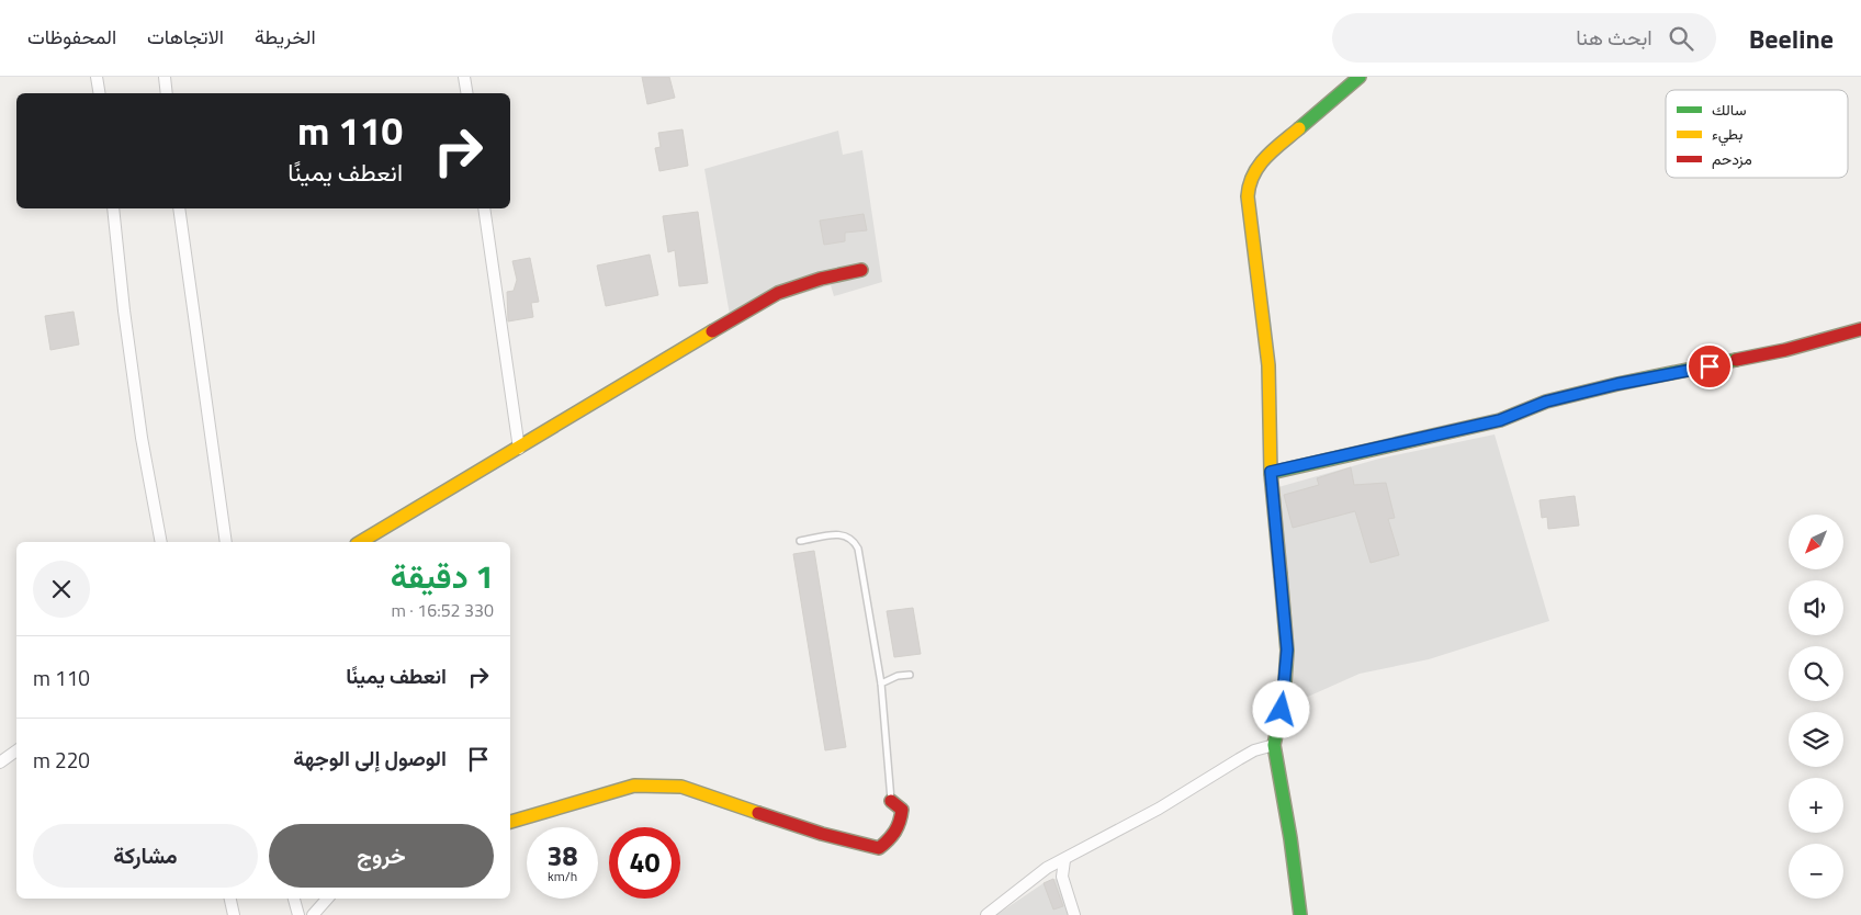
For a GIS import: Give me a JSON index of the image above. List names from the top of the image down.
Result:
{
  "legend": ["سالك", "بطيء", "مزدحم"],
  "north": "bottom left",
  "page": {
    "header": "Beeline",
    "search": "ابحث هنا",
    "nav": ["الخريطة", "الاتجاهات", "المحفوظات"],
    "turn": ["110 m", "انعطف يمينًا"],
    "map_buttons": ["+", "−"],
    "heading": ["1 دقيقة", "330 m · 16:52"],
    "list": [
      {
        "name": "انعطف يمينًا",
        "value": "110 m"
      },
      {
        "name": "الوصول إلى الوجهة",
        "value": "220 m"
      }
    ],
    "buttons": ["خروج", "مشاركة"],
    "speed": "38 km/h",
    "limit": "40"
  }
}
